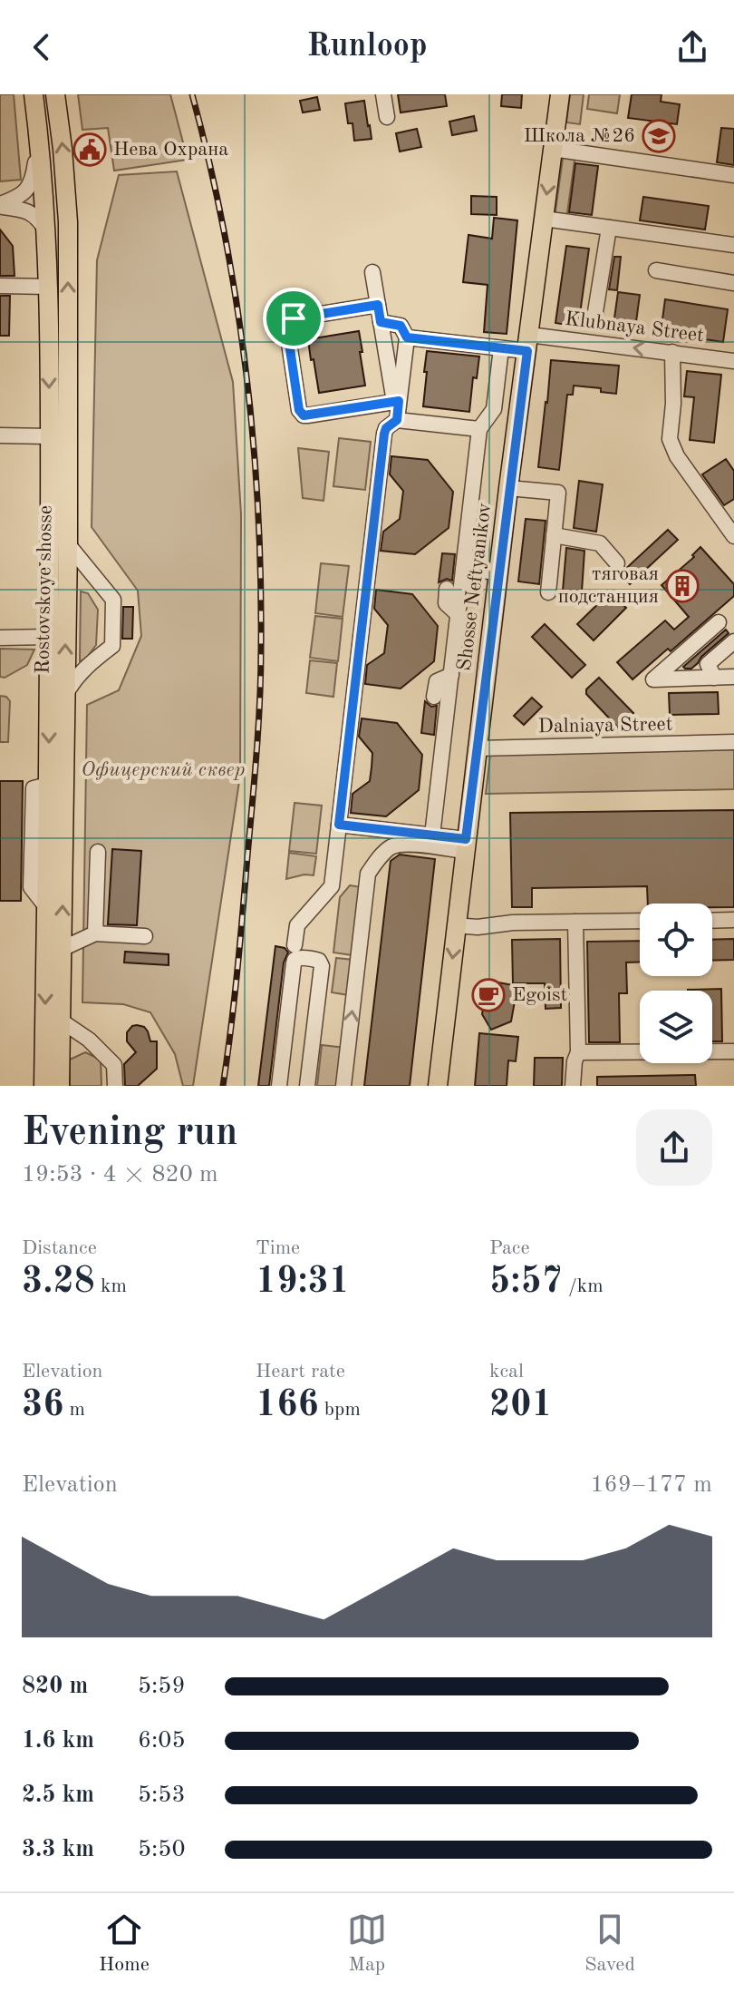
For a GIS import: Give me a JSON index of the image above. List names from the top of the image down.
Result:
{
  "streets": {
    "main road": ["Shosse Neftyanikov", "Rostovskoye shosse"],
    "street": ["Klubnaya Street", "Dalniaya Street"]
  },
  "crossings": [
    ["Klubnaya Street", "Shosse Neftyanikov"],
    ["Shosse Neftyanikov", "Dalniaya Street"]
  ],
  "parks": ["Офицерский сквер"],
  "places": {
    "school or university": ["Школа №26"],
    "public building": ["Нева Охрана"],
    "building": ["тяговая подстанция"],
    "cafe": ["Egoist"]
  },
  "page": {
    "header": "Runloop",
    "heading": ["Evening run", "19:53 · 4 × 820 m"],
    "stats": [
      ["Distance", "3.28 km"],
      ["Time", "19:31"],
      ["Pace", "5:57 /km"],
      ["Elevation", "36 m"],
      ["Heart rate", "166 bpm"],
      ["kcal", "201"]
    ],
    "chart": ["Elevation", "169–177 m"],
    "list": [
      {
        "name": "820 m",
        "note": "5:59"
      },
      {
        "name": "1.6 km",
        "note": "6:05"
      },
      {
        "name": "2.5 km",
        "note": "5:53"
      },
      {
        "name": "3.3 km",
        "note": "5:50"
      }
    ],
    "tabs": ["Home", "Map", "Saved"]
  }
}
